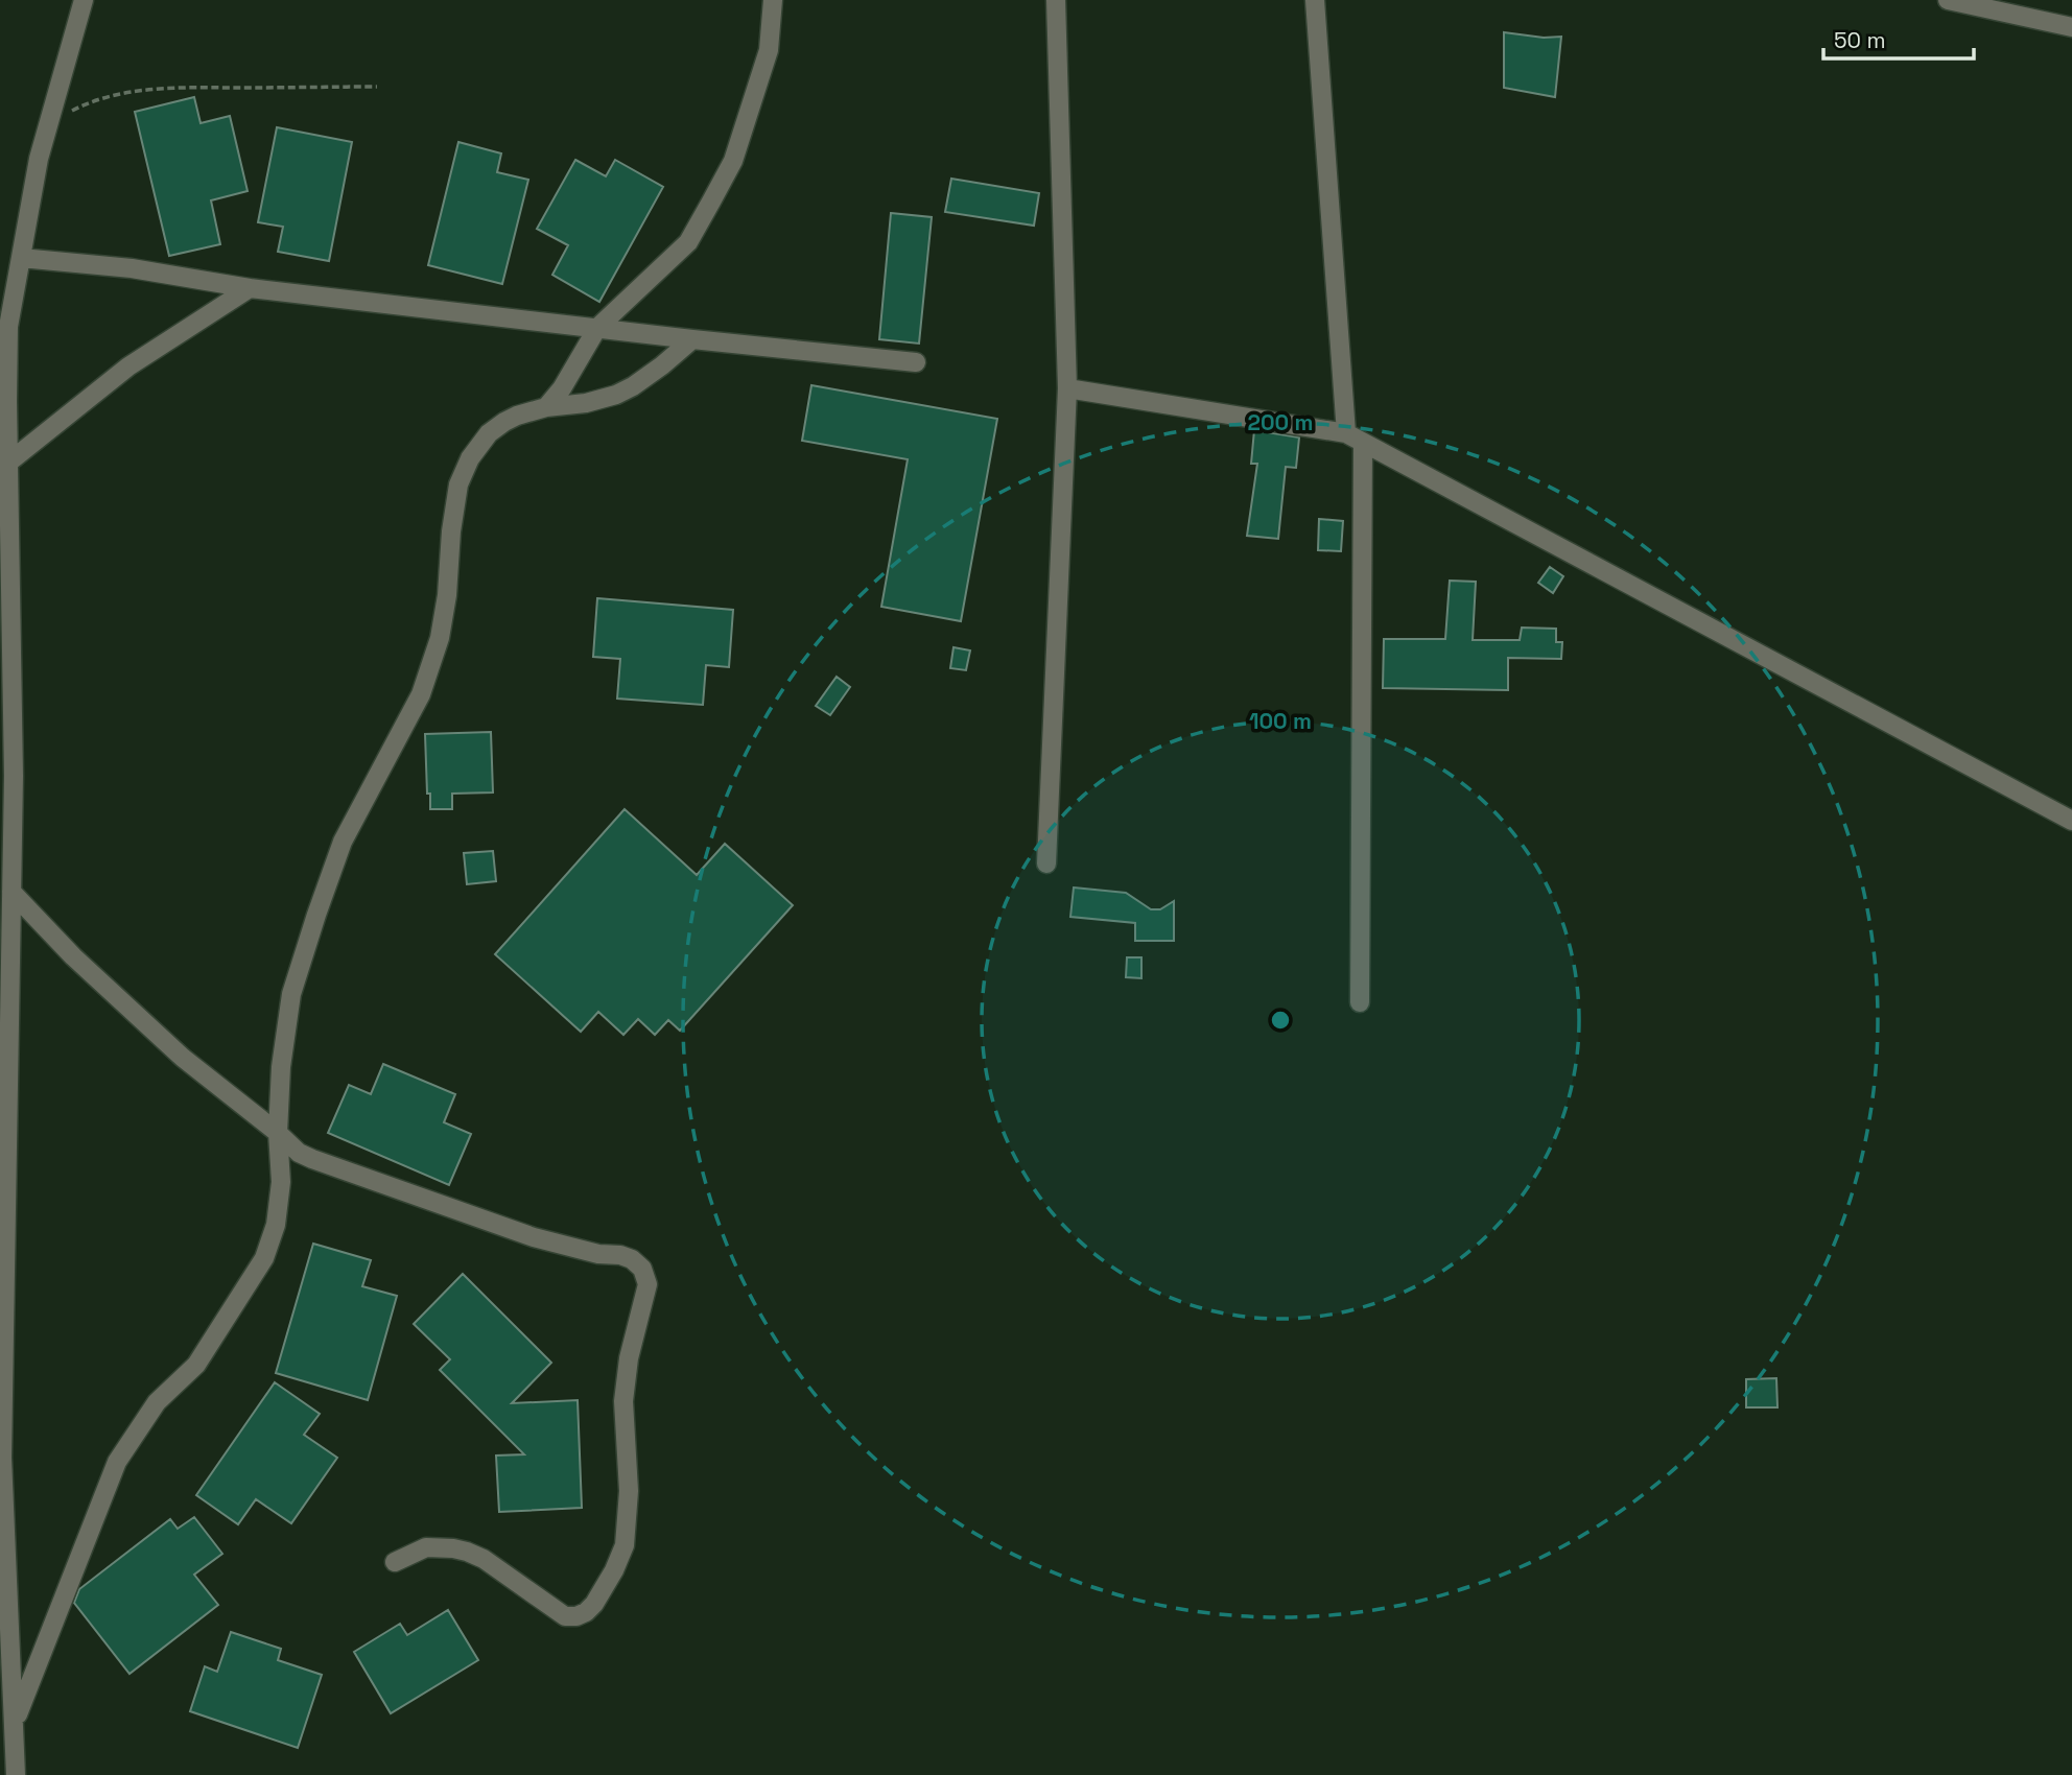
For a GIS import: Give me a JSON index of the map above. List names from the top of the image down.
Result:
{
  "scale_bar": "50 m",
  "rings": ["200 m", "100 m"]
}
